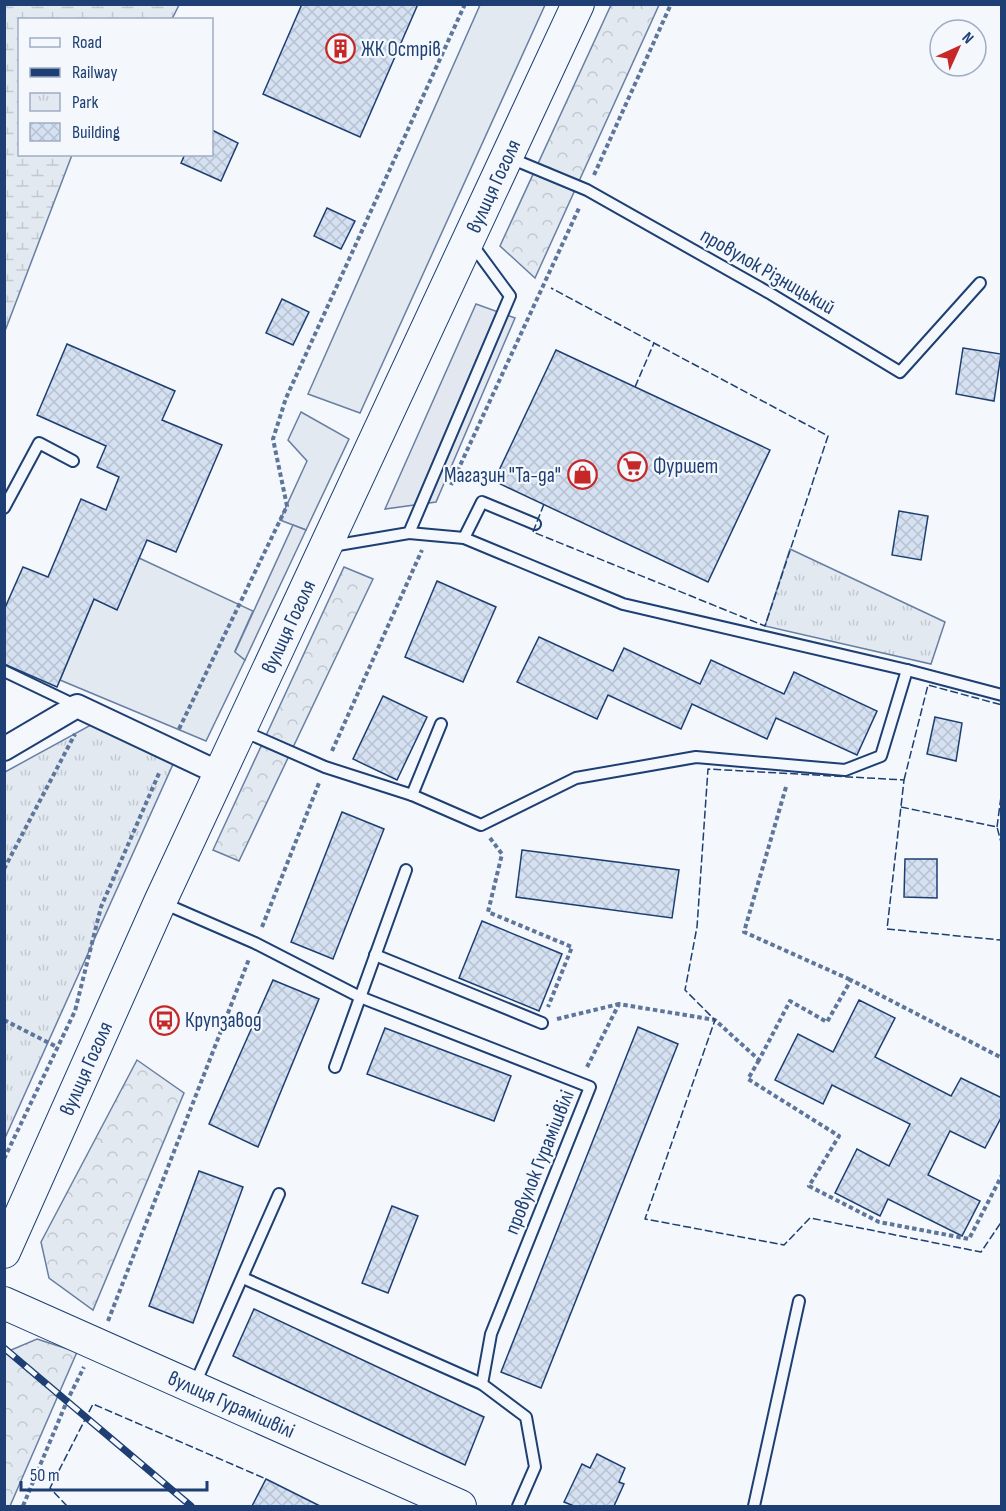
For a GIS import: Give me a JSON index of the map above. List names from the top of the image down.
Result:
{
  "streets": {
    "street": ["вулиця Гоголя", "вулиця Гурамішвілі"],
    "lane": ["провулок Різницький", "провулок Гурамішвілі"]
  },
  "crossings": [
    ["вулиця Гоголя", "провулок Різницький"],
    ["вулиця Гоголя", "провулок Гурамішвілі"]
  ],
  "places": {
    "building": ["ЖК Острів"],
    "supermarket": ["Фуршет"],
    "shop": ["Магазин \"Та-да\""],
    "bus stop": ["Крупзавод"]
  },
  "legend": [
    "Road",
    "Railway",
    "Park",
    "Building"
  ],
  "scale_bar": "50 m",
  "north": "top right"
}
